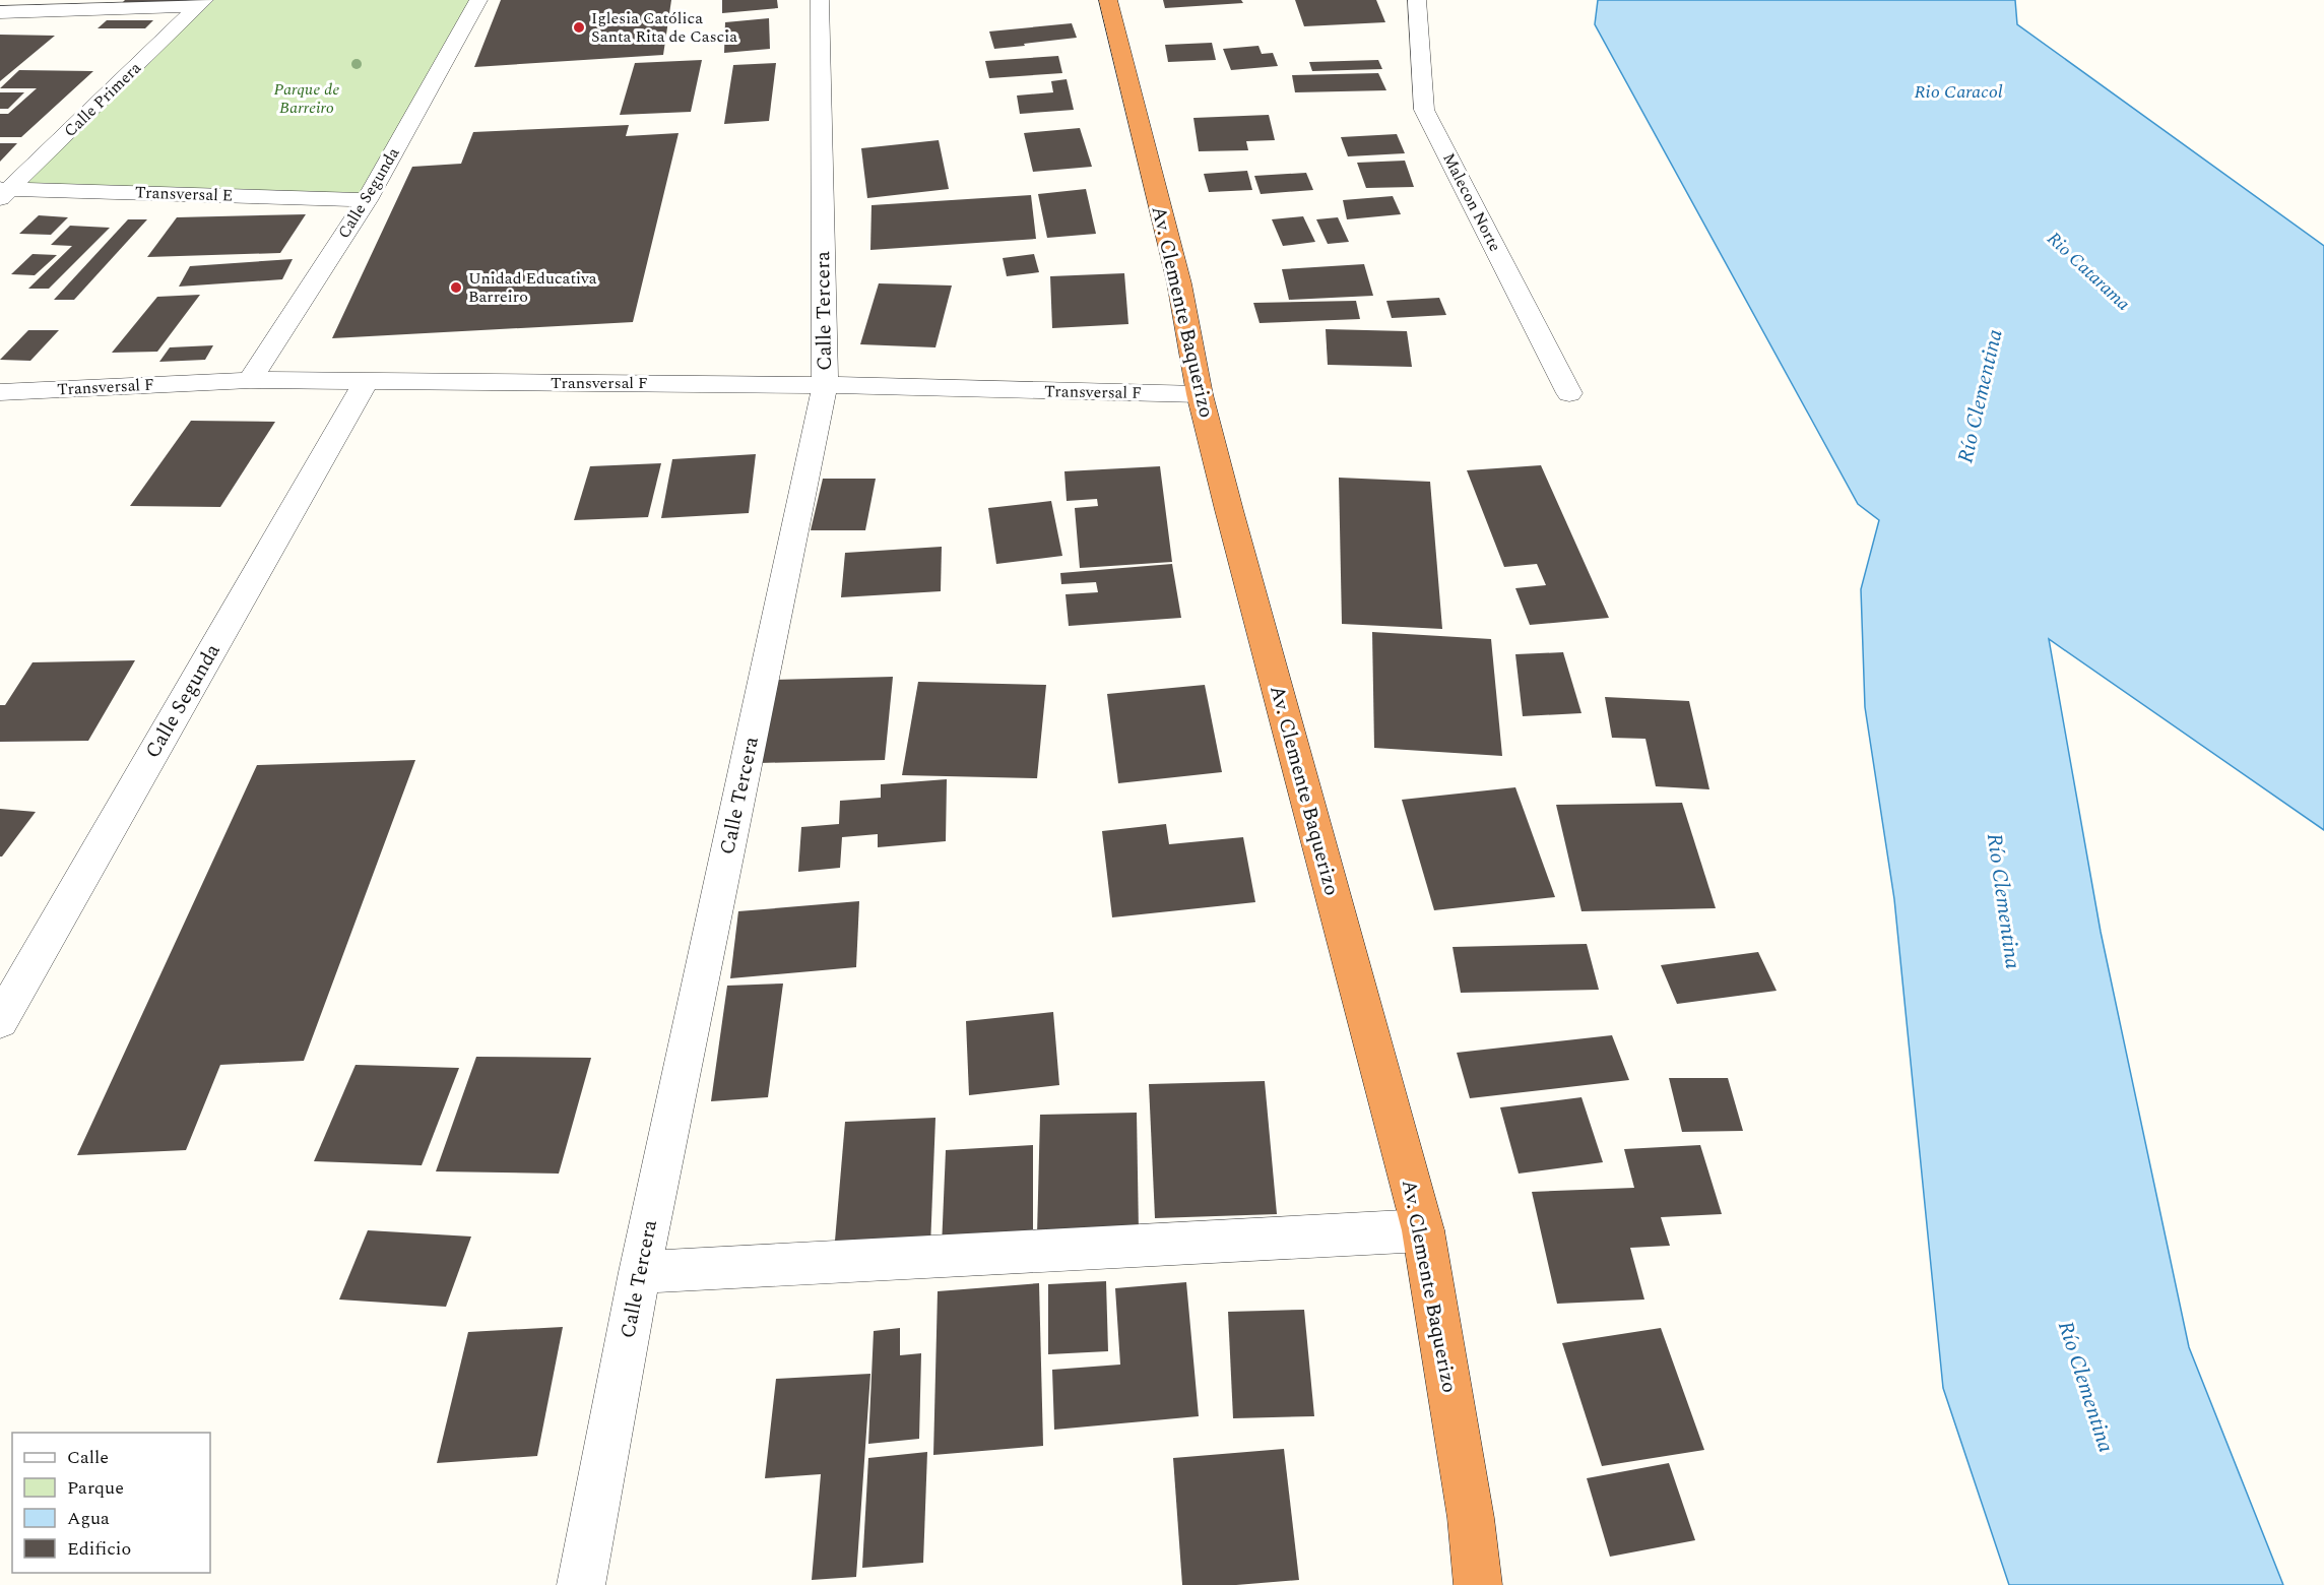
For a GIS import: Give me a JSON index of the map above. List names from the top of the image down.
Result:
{
  "streets": {
    "highway": ["Av. Clemente Baquerizo"],
    "street": [
      "Calle Primera",
      "Calle Segunda",
      "Transversal E",
      "Malecon Norte",
      "Calle Tercera",
      "Transversal F"
    ]
  },
  "crossings": [
    ["Calle Primera", "Transversal E"],
    ["Calle Segunda", "Transversal E"],
    ["Calle Segunda", "Transversal F"],
    ["Calle Tercera", "Transversal F"],
    ["Av. Clemente Baquerizo", "Transversal F"]
  ],
  "water": ["Rio Caracol", "Rio Catarama", "Río Clementina"],
  "parks": ["Parque de Barreiro"],
  "places": ["Iglesia Católica Santa Rita de Cascia", "Unidad Educativa Barreiro"],
  "legend": [
    "Calle",
    "Parque",
    "Agua",
    "Edificio"
  ]
}
